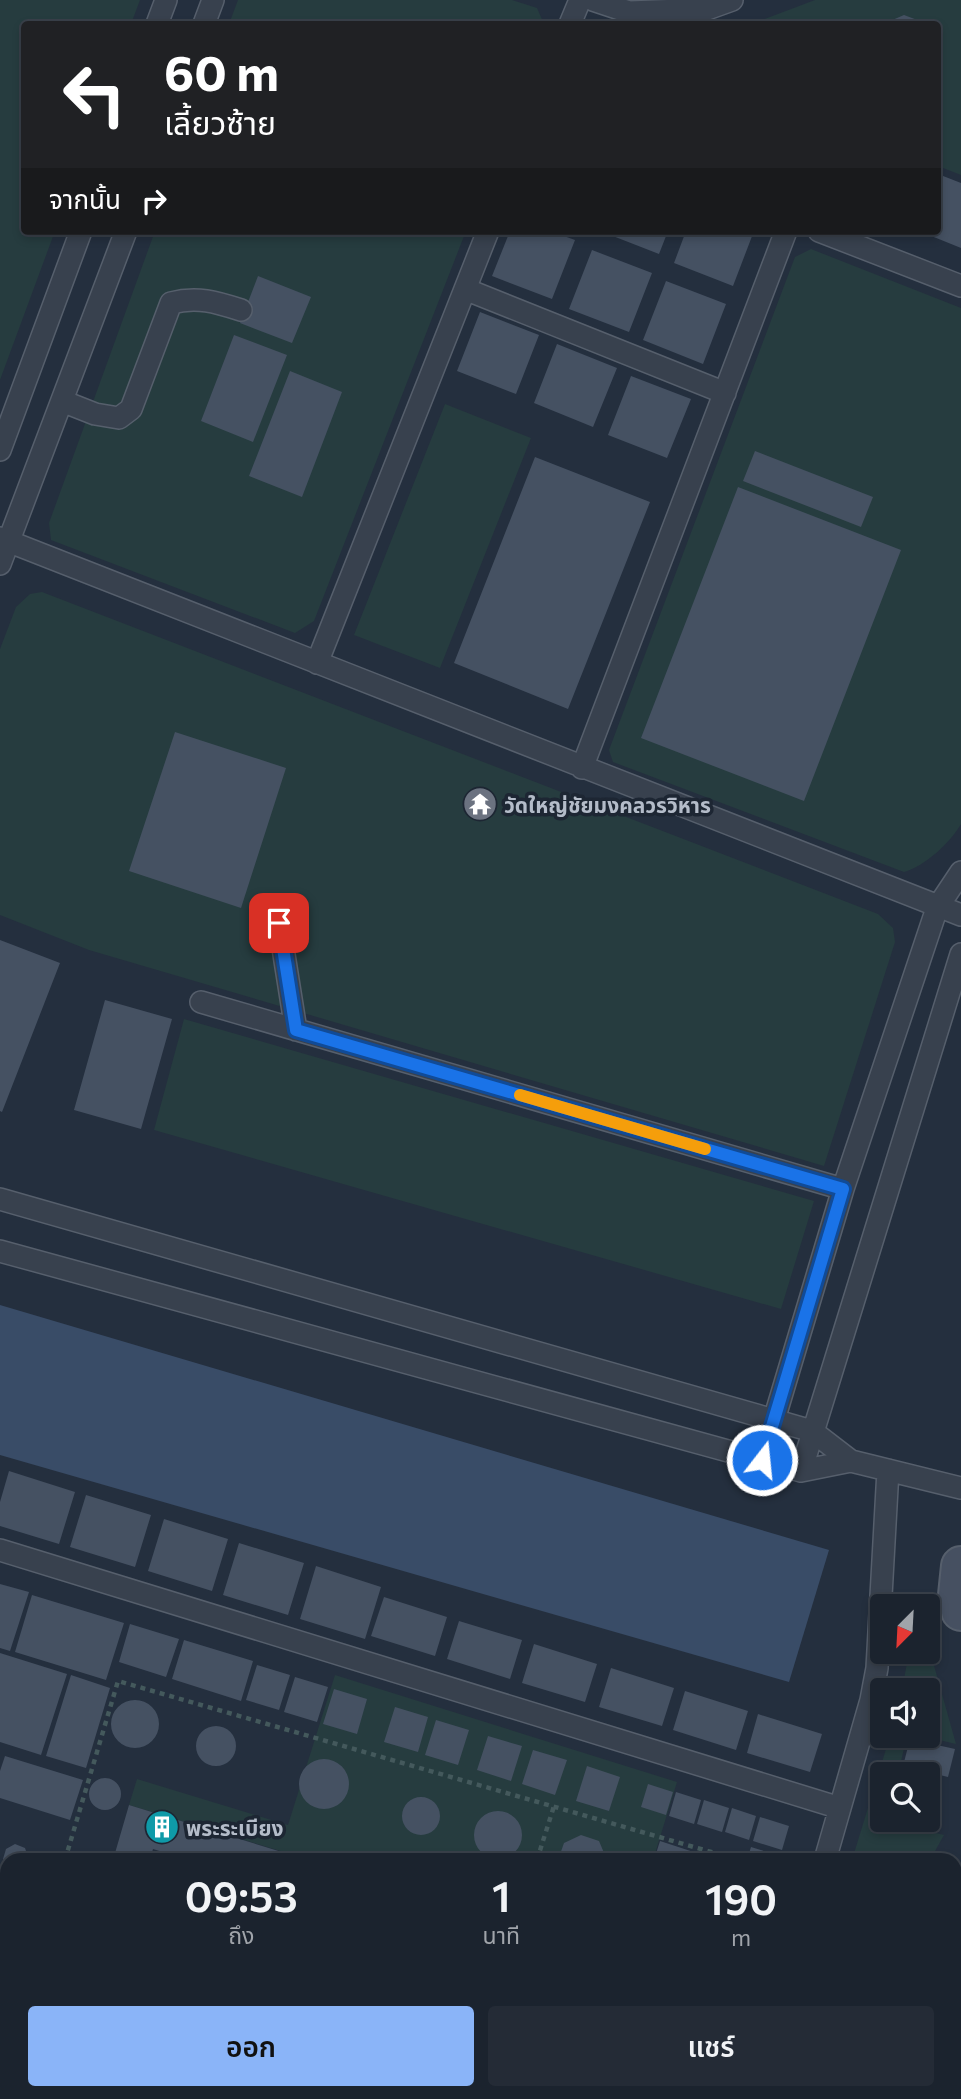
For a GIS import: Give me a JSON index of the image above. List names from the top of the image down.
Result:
{
  "places": {
    "temple": ["วัดใหญ่ชัยมงคลวรวิหาร"],
    "building": ["พระระเบียง"]
  },
  "north": "bottom left",
  "page": {
    "turn": ["60 m", "เลี้ยวซ้าย"],
    "then": "จากนั้น",
    "eta": [
      "09:53",
      "ถึง",
      "1",
      "นาที",
      "190",
      "m"
    ],
    "buttons": ["ออก", "แชร์"]
  }
}
